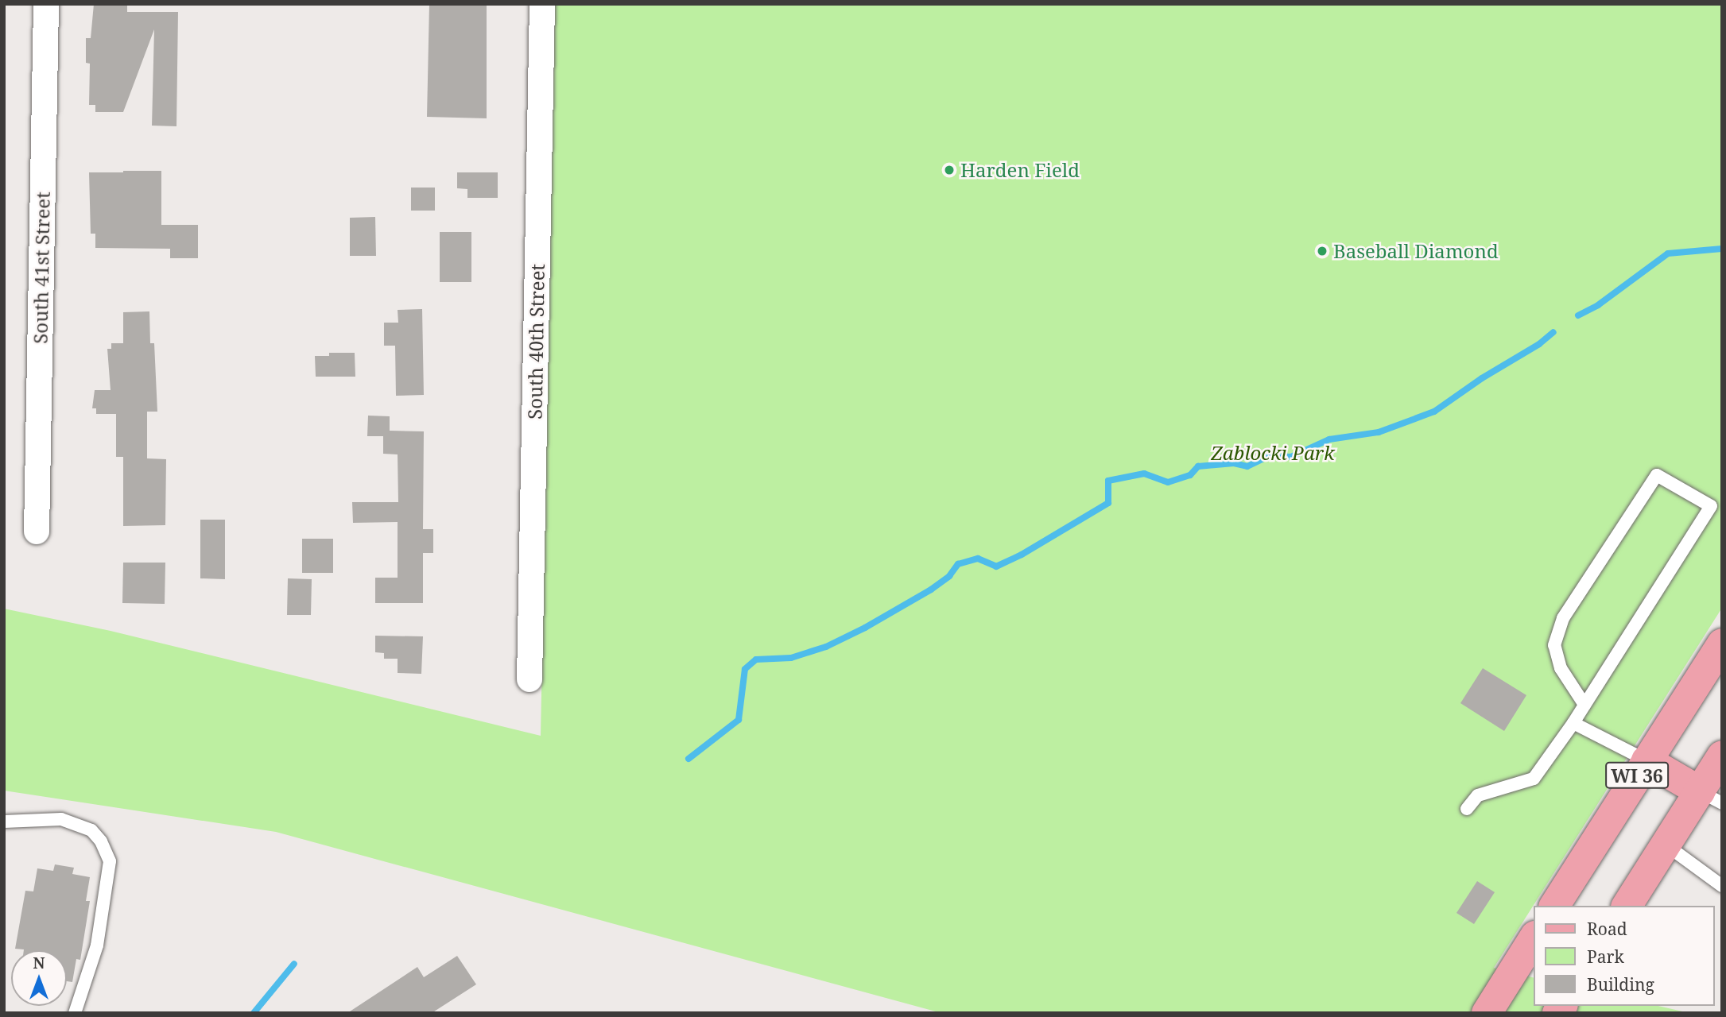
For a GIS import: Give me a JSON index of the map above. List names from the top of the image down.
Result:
{
  "streets": {
    "main road": ["WI 36"],
    "street": ["South 41st Street", "South 40th Street"]
  },
  "parks": ["Zablocki Park"],
  "places": ["Harden Field", "Baseball Diamond"],
  "legend": ["Road", "Park", "Building"],
  "north": "top"
}
